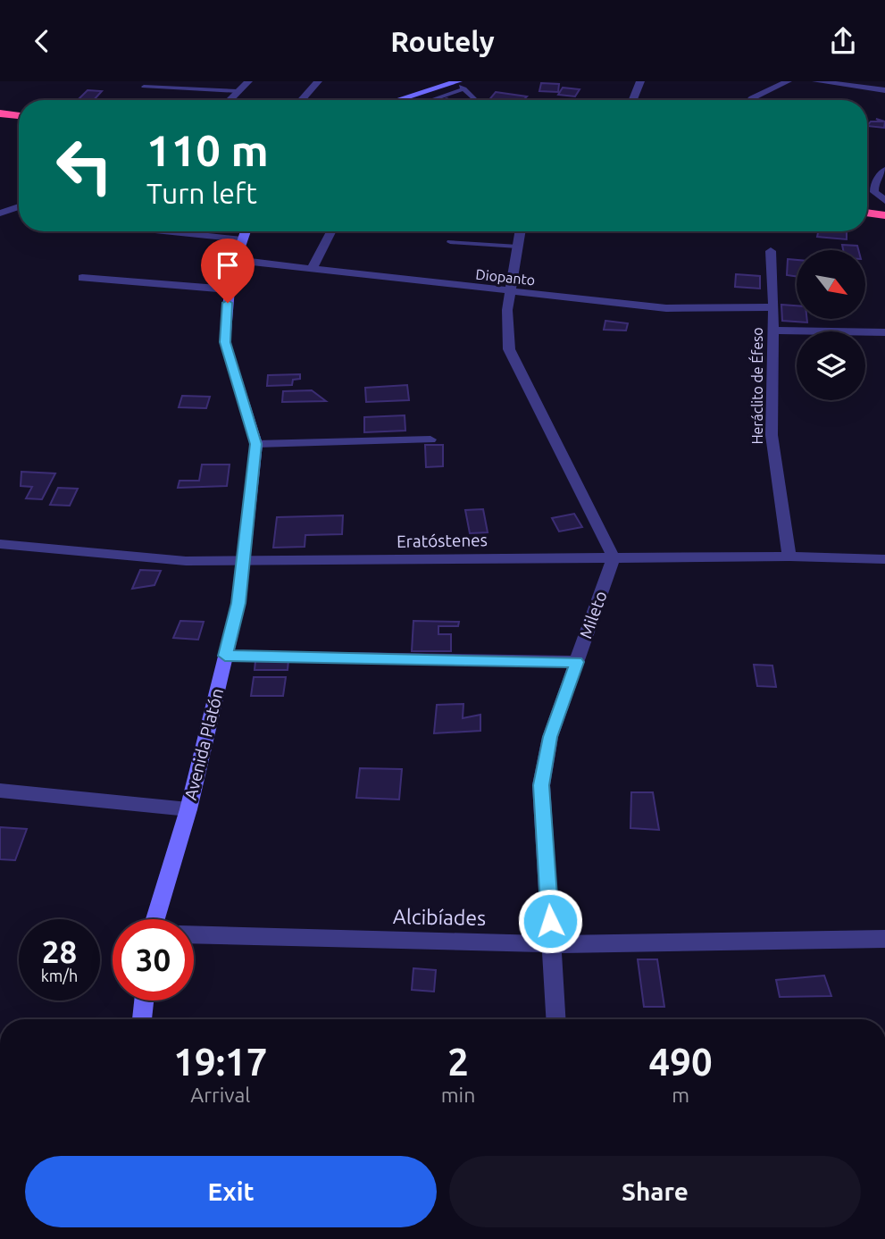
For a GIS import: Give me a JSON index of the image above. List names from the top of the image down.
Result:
{
  "streets": {
    "street": [
      "Diopanto",
      "Heráclito de Éfeso",
      "Eratóstenes",
      "Mileto",
      "Avenida Platón",
      "Alcibíades"
    ]
  },
  "crossings": [
    ["Diopanto", "Heráclito de Éfeso"],
    ["Diopanto", "Avenida Platón"],
    ["Heráclito de Éfeso", "Eratóstenes"],
    ["Eratóstenes", "Mileto"],
    ["Eratóstenes", "Avenida Platón"],
    ["Mileto", "Alcibíades"]
  ],
  "north": "bottom right",
  "page": {
    "header": "Routely",
    "turn": ["110 m", "Turn left"],
    "speed": "28 km/h",
    "limit": "30",
    "eta": [
      "19:17",
      "Arrival",
      "2",
      "min",
      "490",
      "m"
    ],
    "buttons": ["Exit", "Share"]
  }
}
